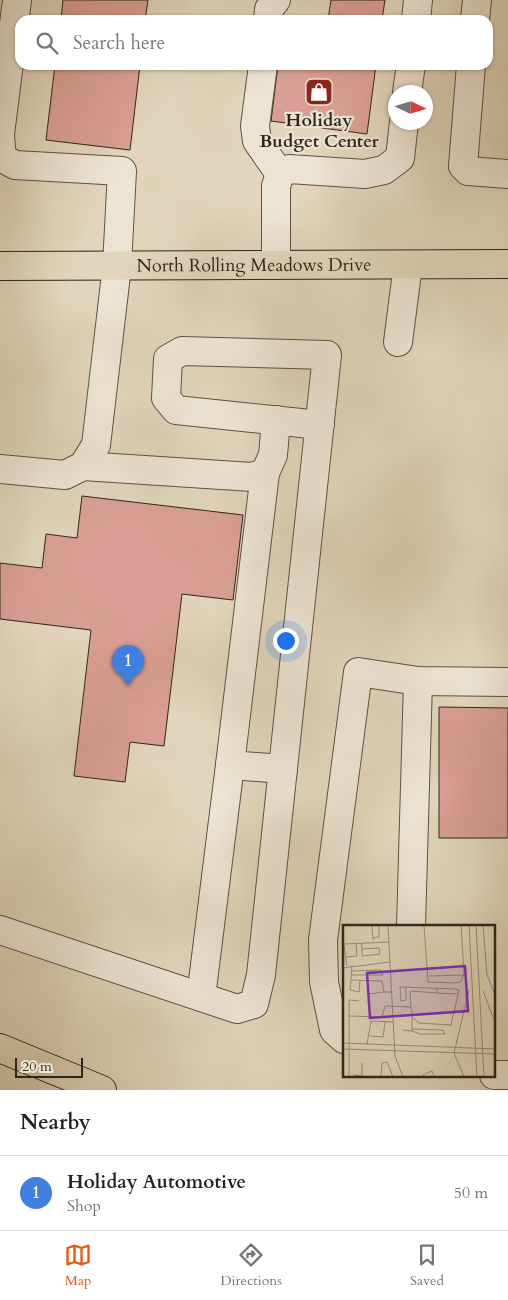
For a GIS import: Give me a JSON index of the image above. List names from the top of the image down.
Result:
{
  "streets": {
    "main road": ["North Rolling Meadows Drive"]
  },
  "places": {
    "shop": ["Holiday Budget Center"]
  },
  "scale_bar": "20 m",
  "north": "right",
  "page": {
    "search": "Search here",
    "pins": "1",
    "scale": "20 m",
    "heading": "Nearby",
    "list": [
      {
        "mark": "1",
        "name": "Holiday Automotive",
        "note": "Shop",
        "value": "50 m"
      }
    ],
    "nav": ["Map", "Directions", "Saved"]
  }
}
